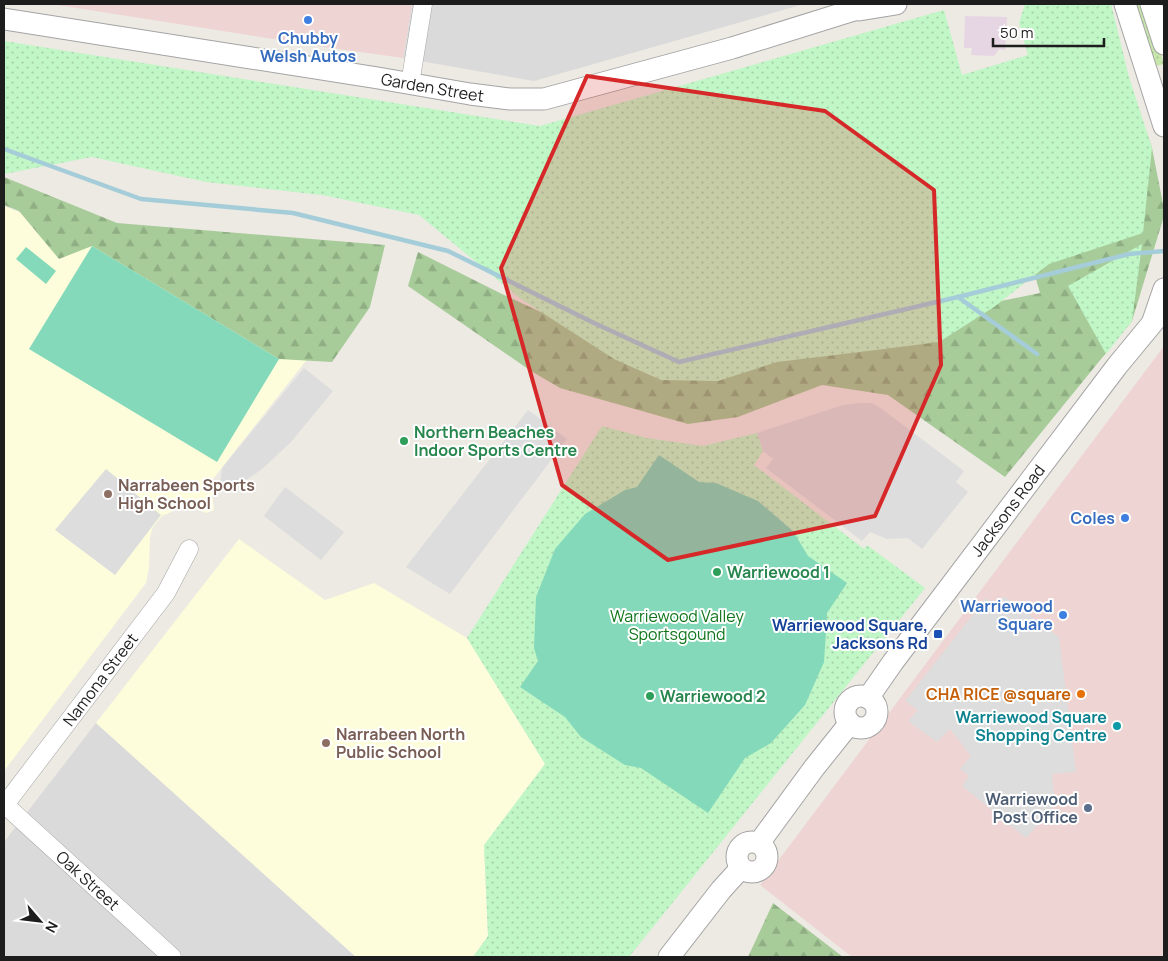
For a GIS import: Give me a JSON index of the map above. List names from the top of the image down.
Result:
{
  "streets": {
    "street": [
      "Garden Street",
      "Jacksons Road",
      "Namona Street",
      "Oak Street"
    ]
  },
  "crossings": [
    ["Namona Street", "Oak Street"]
  ],
  "parks": ["Warriewood Valley Sportsgound"],
  "places": {
    "other": [
      "Chubby Welsh Autos",
      "Northern Beaches Indoor Sports Centre",
      "Narrabeen Sports High School",
      "Coles",
      "Warriewood 1",
      "Warriewood Square",
      "CHA RICE @square",
      "Warriewood 2",
      "Warriewood Square Shopping Centre",
      "Narrabeen North Public School",
      "Warriewood Post Office"
    ],
    "transit": ["Warriewood Square, Jacksons Rd"]
  },
  "scale_bar": "50 m",
  "north": "bottom right"
}
